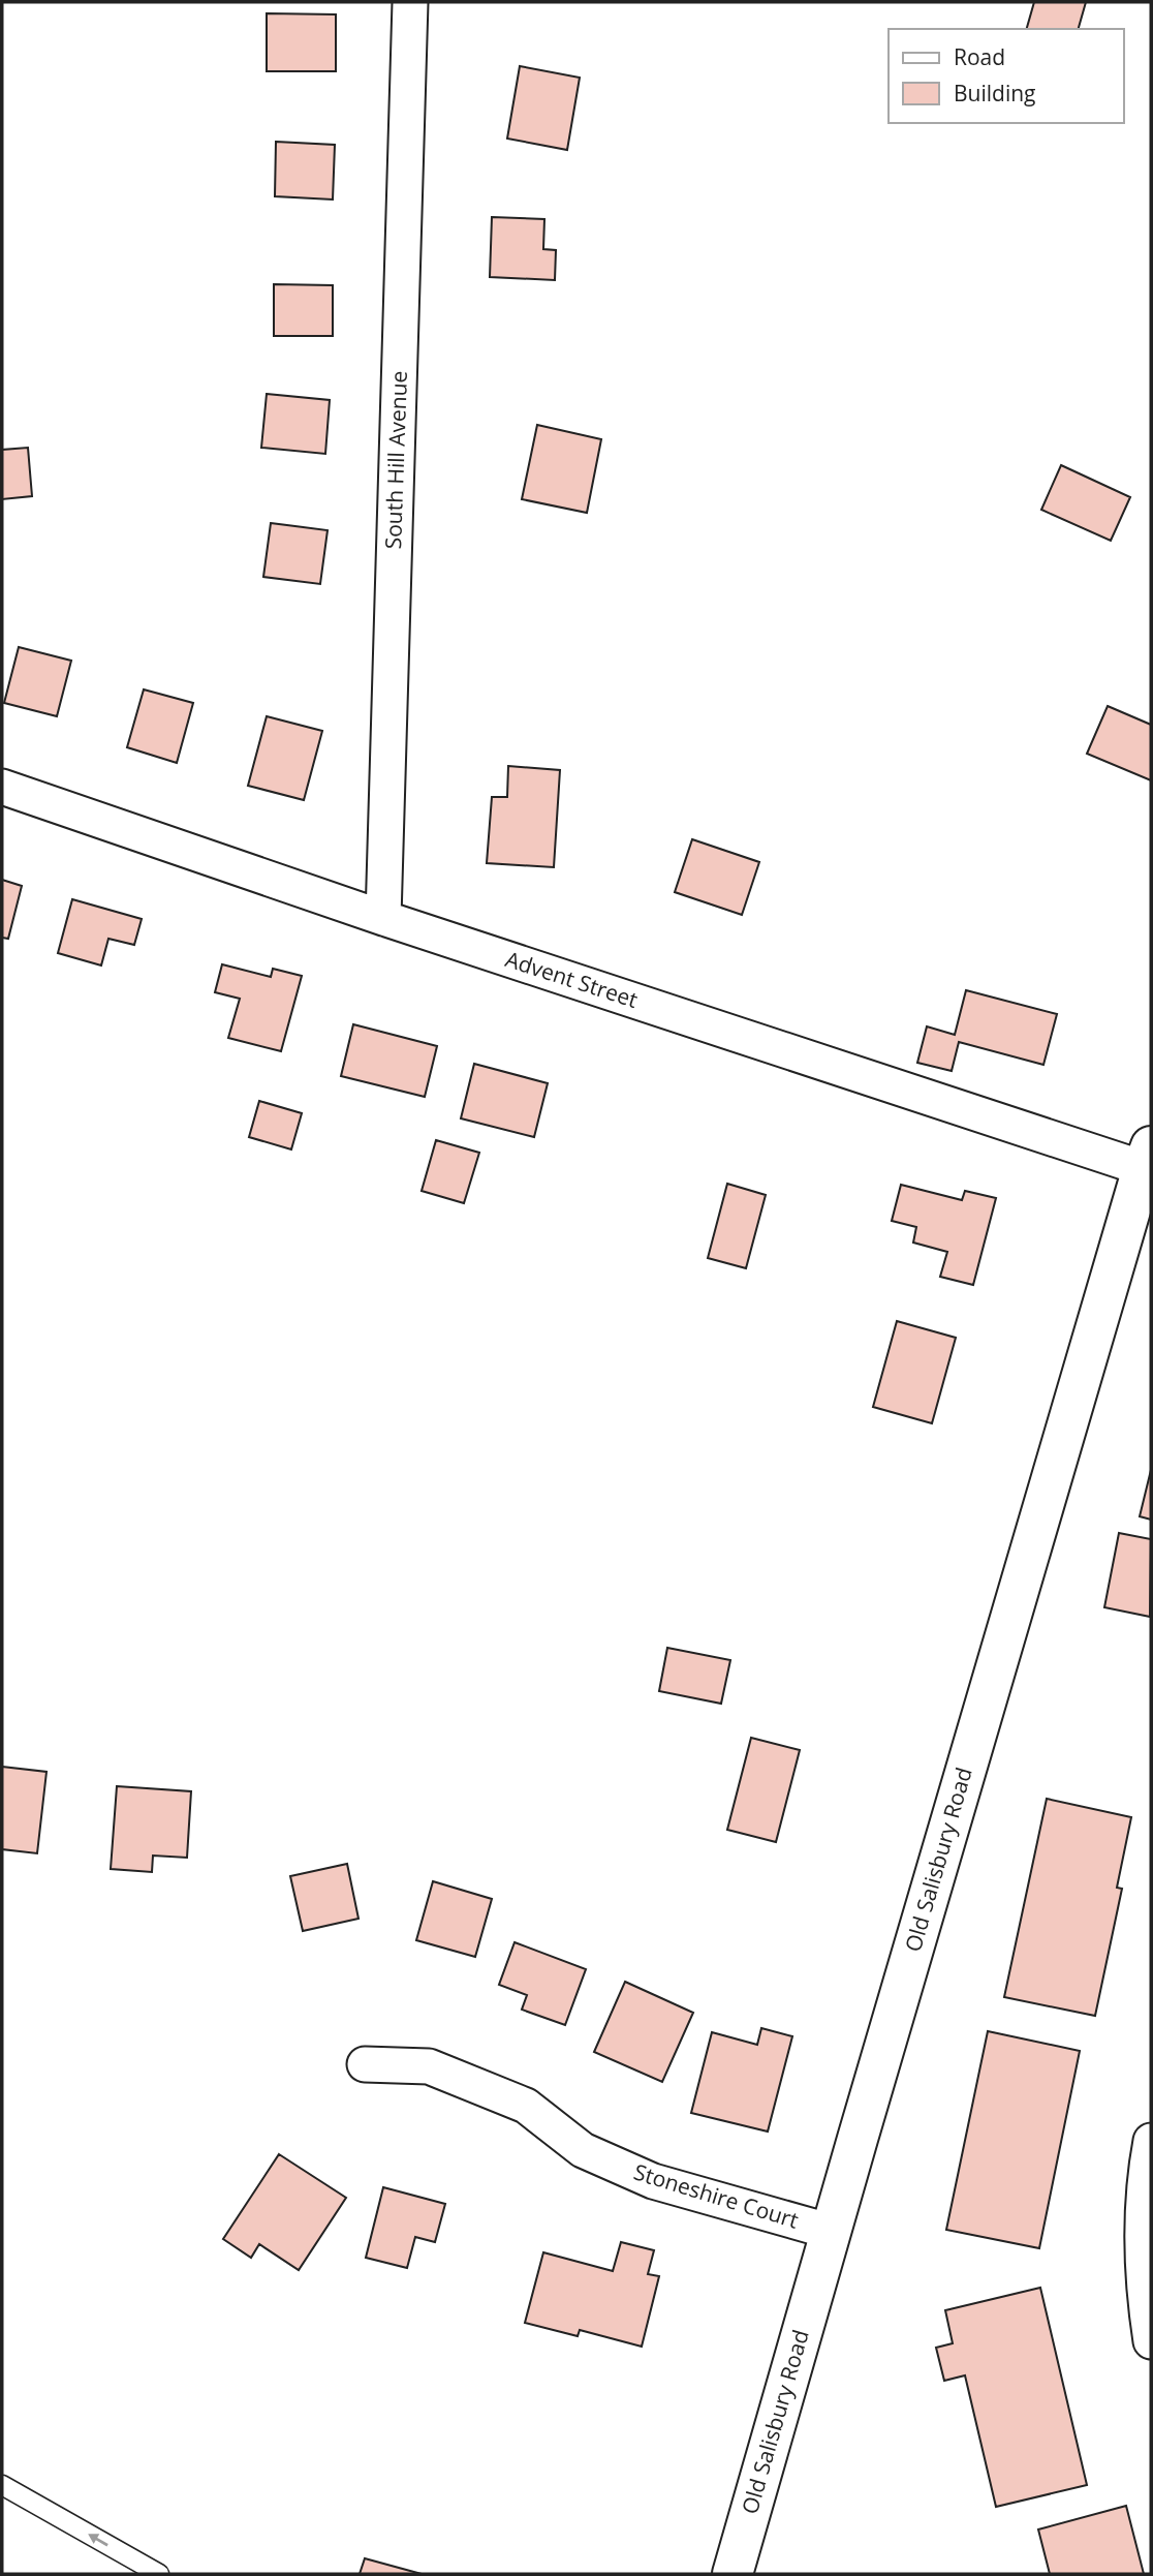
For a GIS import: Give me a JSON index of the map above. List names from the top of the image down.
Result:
{
  "streets": {
    "main road": ["Old Salisbury Road"],
    "street": ["South Hill Avenue", "Advent Street", "Stoneshire Court"]
  },
  "crossings": [
    ["South Hill Avenue", "Advent Street"],
    ["Advent Street", "Old Salisbury Road"],
    ["Old Salisbury Road", "Stoneshire Court"]
  ],
  "legend": ["Road", "Building"]
}
